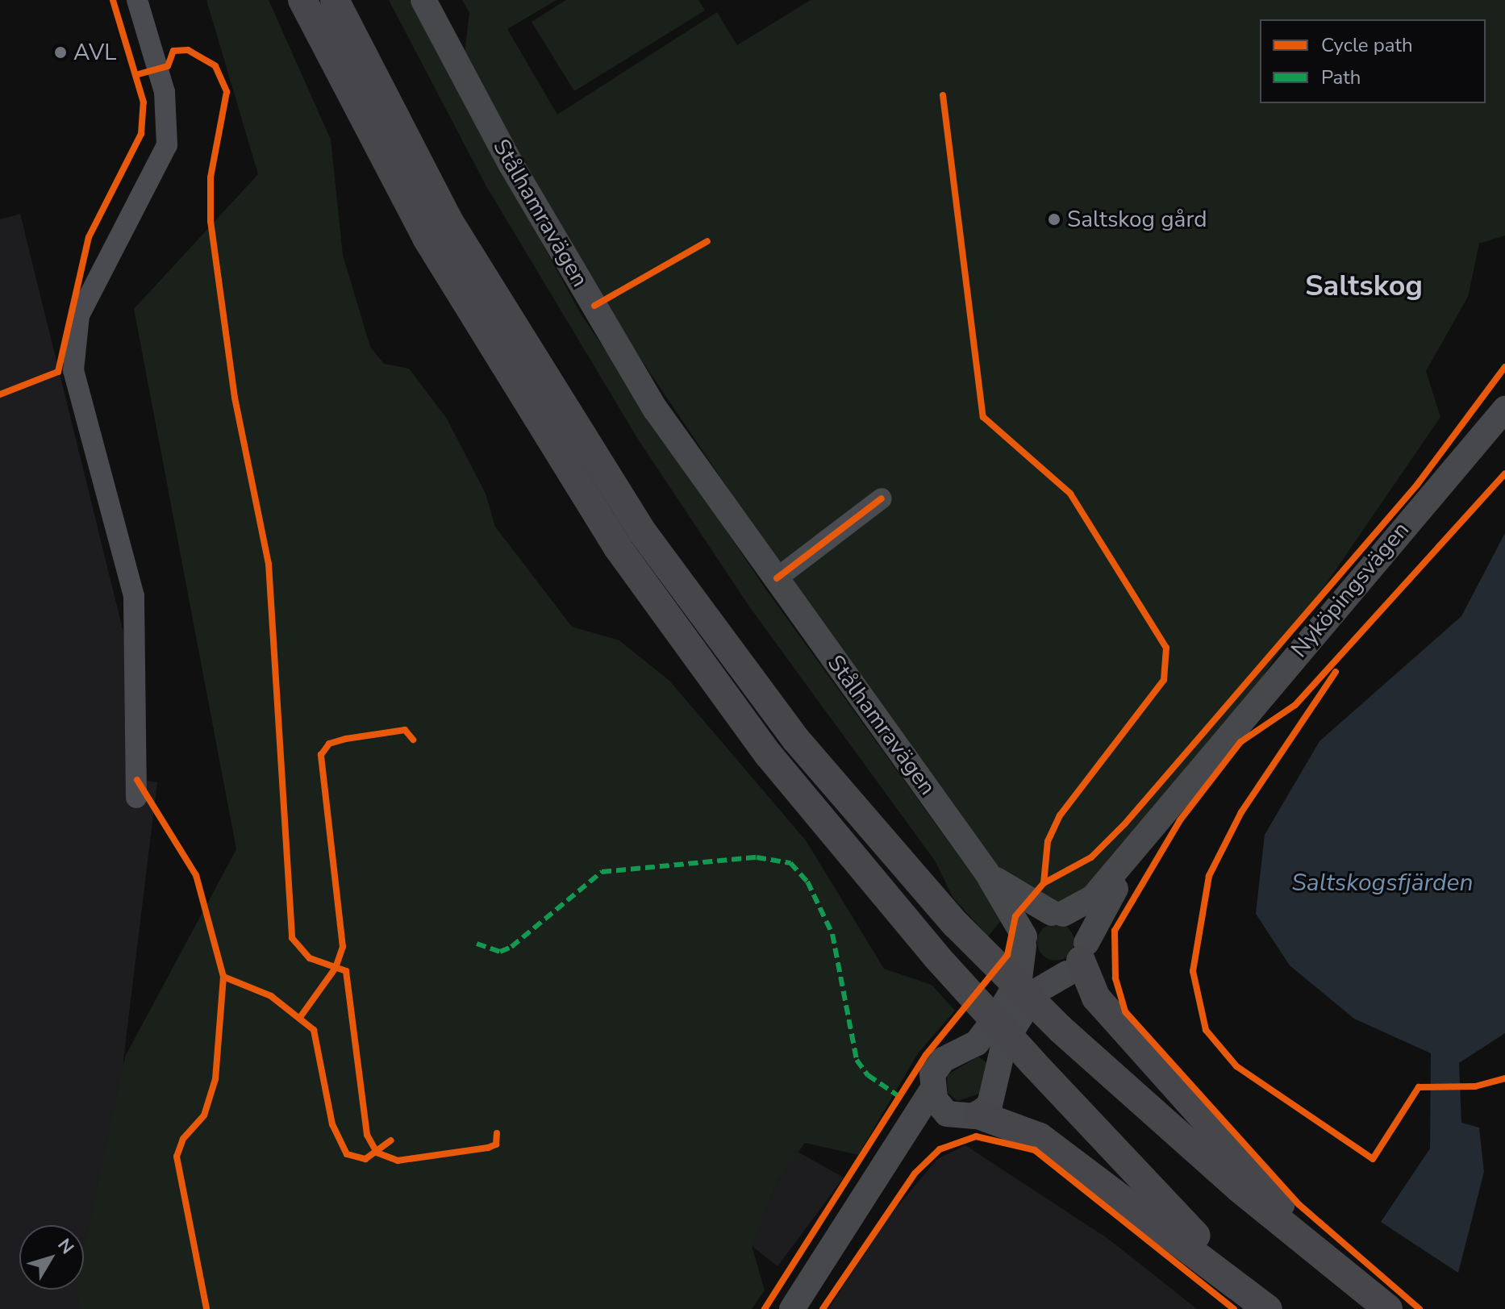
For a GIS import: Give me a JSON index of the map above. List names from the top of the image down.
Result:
{
  "streets": {
    "main road": ["Stålhamravägen", "Nyköpingsvägen"]
  },
  "crossings": [
    ["Stålhamravägen", "Nyköpingsvägen"]
  ],
  "districts": ["Saltskog"],
  "water": ["Saltskogsfjärden"],
  "places": ["AVL", "Saltskog gård"],
  "legend": ["Cycle path", "Path"],
  "north": "top right"
}
